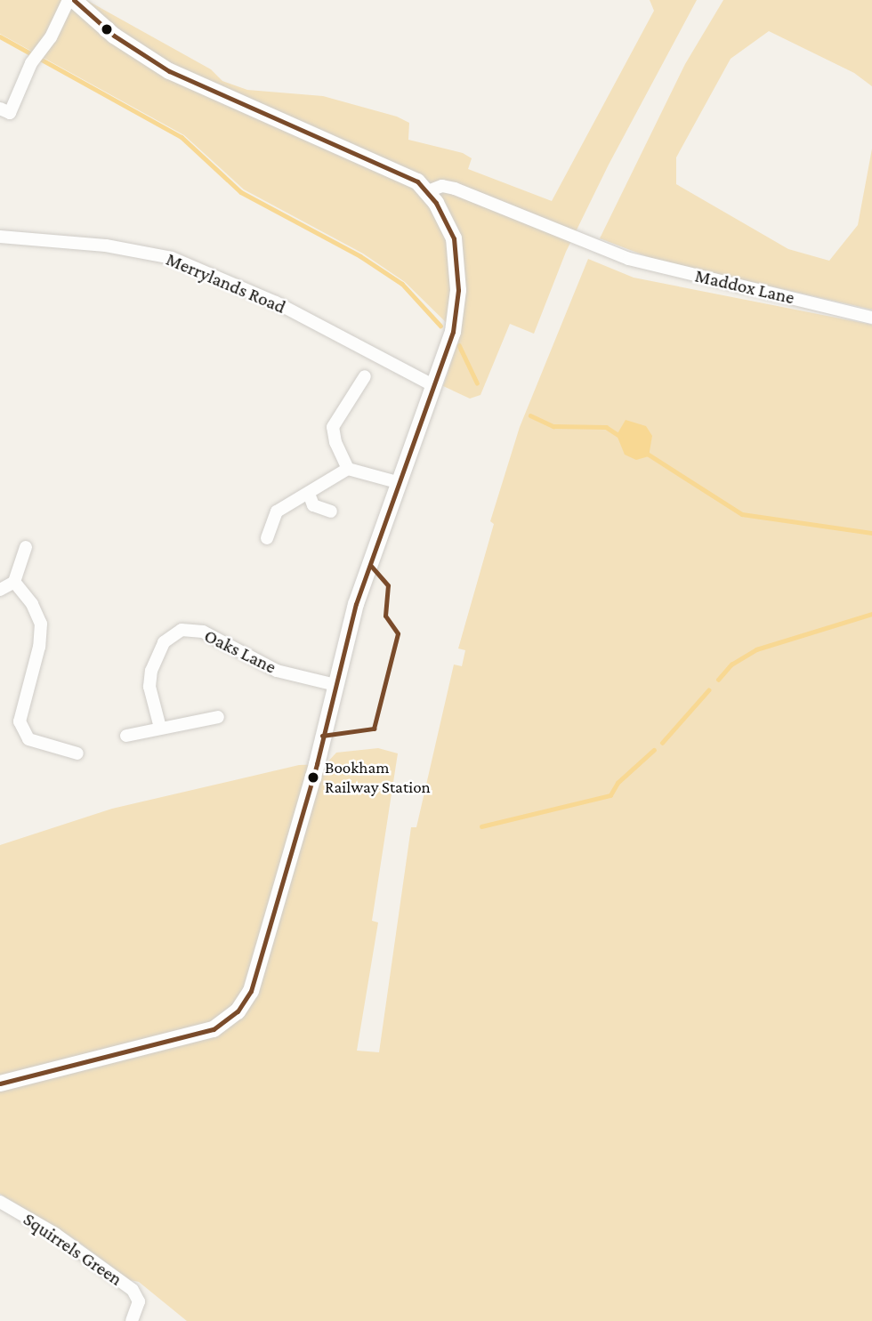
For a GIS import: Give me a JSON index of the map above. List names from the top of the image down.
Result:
{
  "streets": {
    "street": [
      "Merrylands Road",
      "Maddox Lane",
      "Oaks Lane",
      "Squirrels Green"
    ]
  },
  "places": ["Bookham Railway Station"]
}
